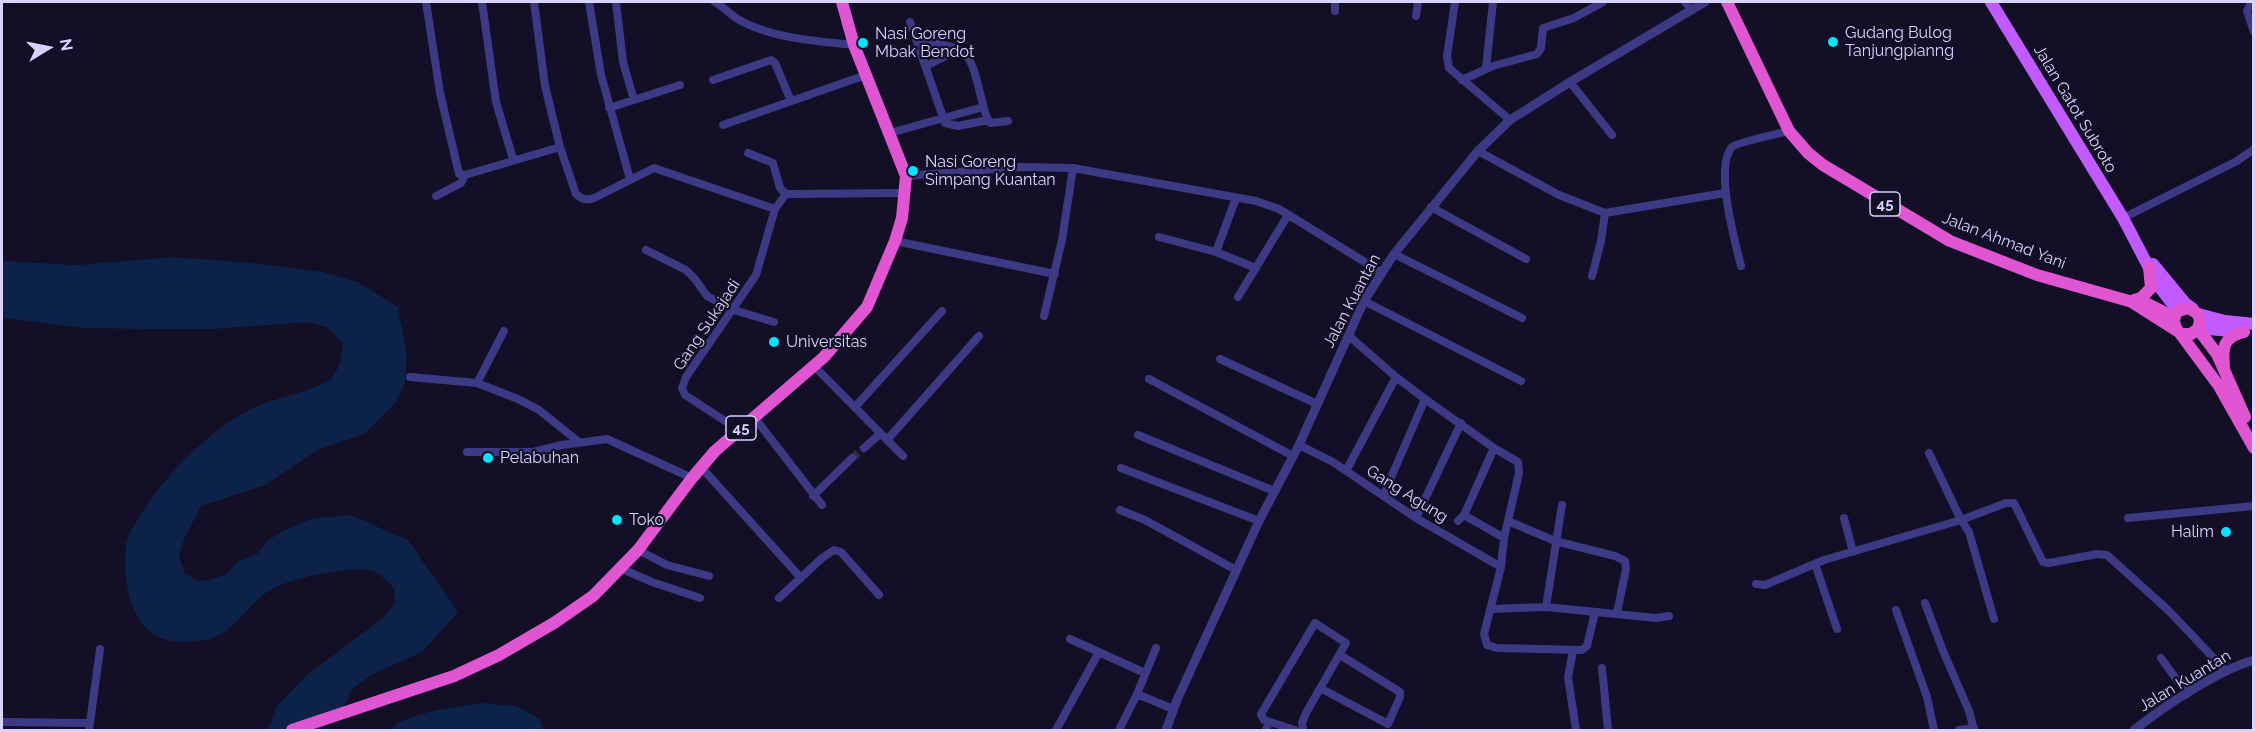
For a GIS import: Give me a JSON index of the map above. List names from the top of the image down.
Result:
{
  "streets": {
    "highway": ["45", "Jalan Ahmad Yani"],
    "main road": ["Jalan Gatot Subroto"],
    "street": ["Jalan Kuantan", "Gang Sukajadi", "Gang Agung"]
  },
  "crossings": [
    ["45", "Gang Sukajadi"],
    ["Jalan Kuantan", "Gang Agung"]
  ],
  "places": [
    "Gudang Bulog Tanjungpianng",
    "Nasi Goreng Mbak Bendot",
    "Nasi Goreng Simpang Kuantan",
    "Universitas",
    "Pelabuhan",
    "Toko",
    "Halim"
  ],
  "north": "right"
}
